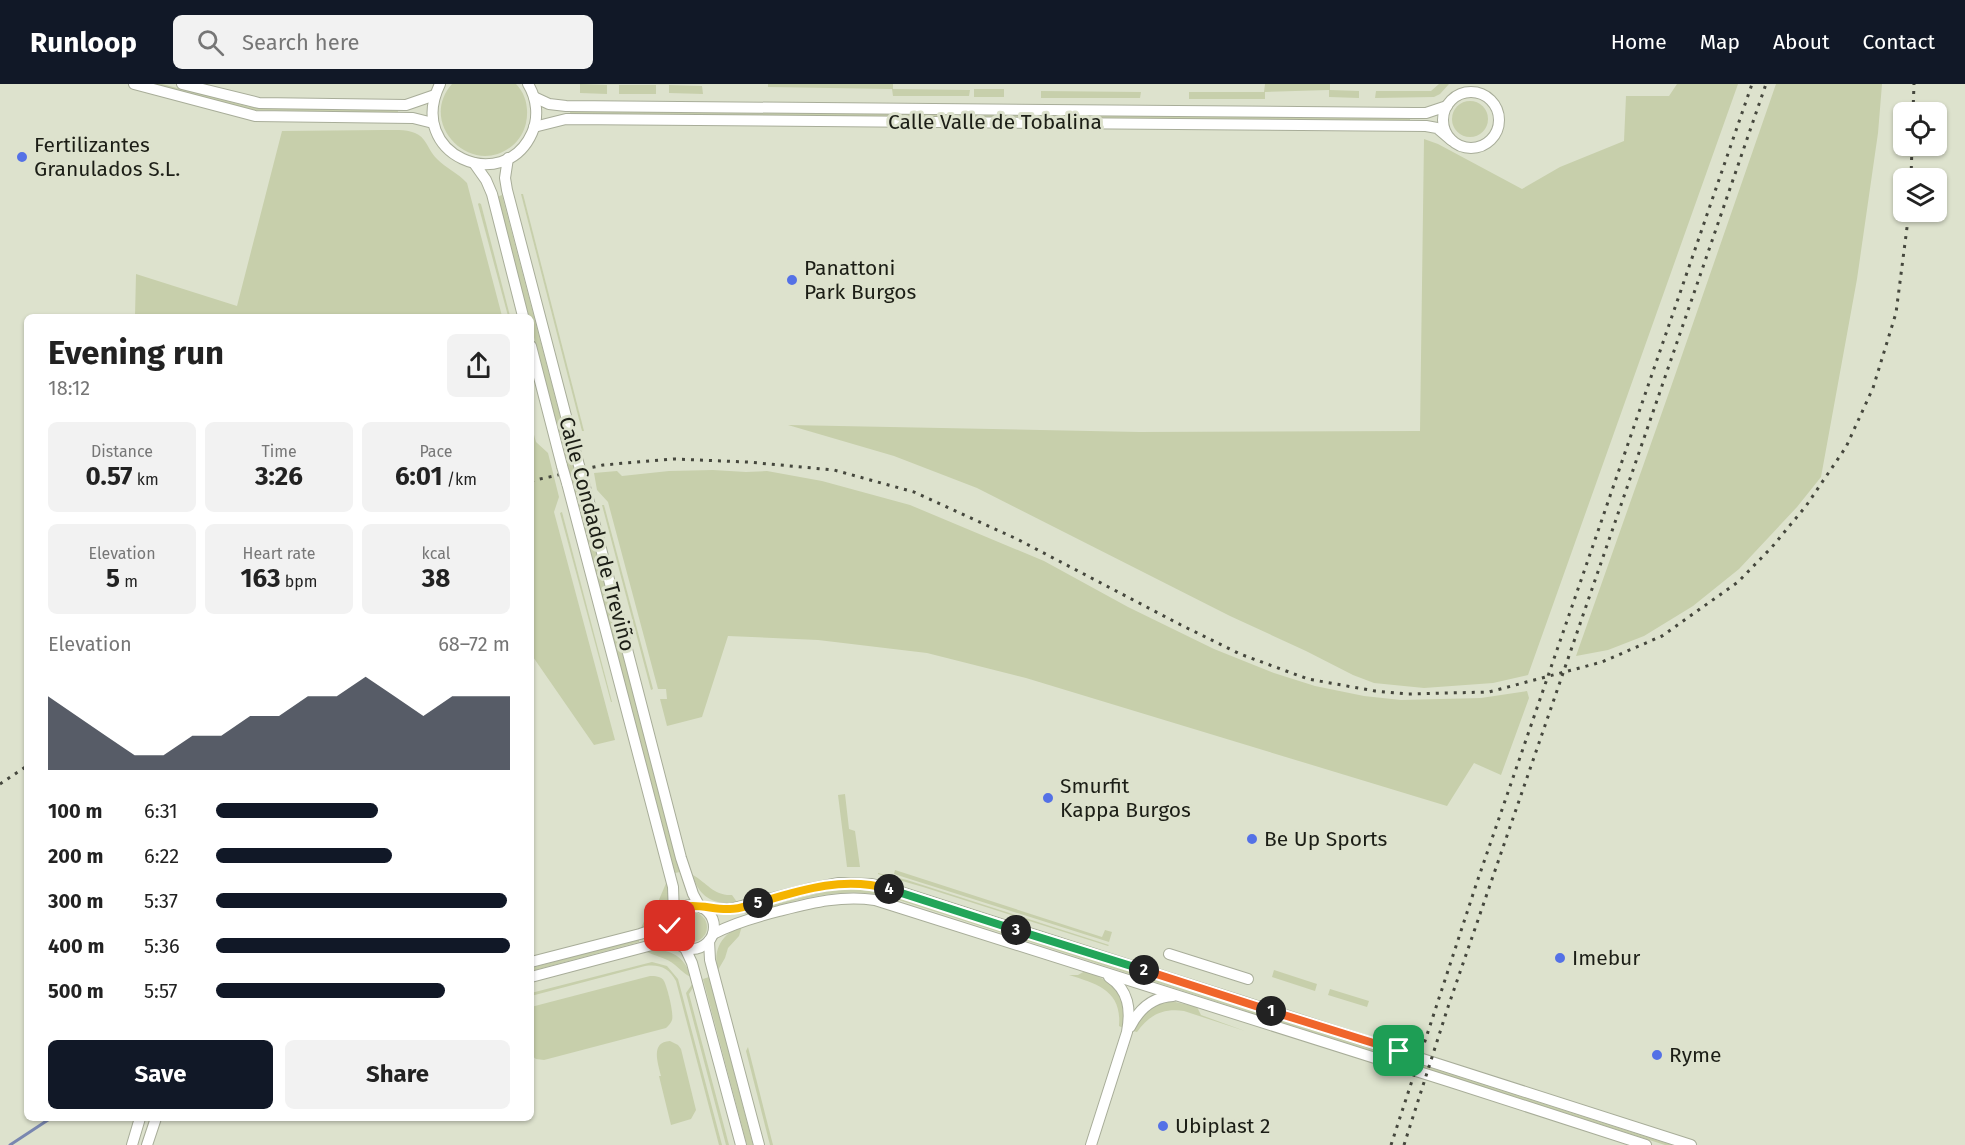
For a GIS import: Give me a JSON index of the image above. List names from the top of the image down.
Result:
{
  "streets": {
    "street": ["Calle Valle de Tobalina", "Calle Condado de Treviño"]
  },
  "places": [
    "Fertilizantes Granulados S.L.",
    "Panattoni Park Burgos",
    "Smurfit Kappa Burgos",
    "Be Up Sports",
    "Imebur",
    "Ryme",
    "Ubiplast 2"
  ],
  "page": {
    "header": "Runloop",
    "search": "Search here",
    "nav": [
      "Home",
      "Map",
      "About",
      "Contact"
    ],
    "heading": ["Evening run", "18:12"],
    "stats": [
      ["Distance", "0.57 km"],
      ["Time", "3:26"],
      ["Pace", "6:01 /km"],
      ["Elevation", "5 m"],
      ["Heart rate", "163 bpm"],
      ["kcal", "38"]
    ],
    "chart": ["Elevation", "68–72 m"],
    "list": [
      {
        "name": "100 m",
        "note": "6:31"
      },
      {
        "name": "200 m",
        "note": "6:22"
      },
      {
        "name": "300 m",
        "note": "5:37"
      },
      {
        "name": "400 m",
        "note": "5:36"
      },
      {
        "name": "500 m",
        "note": "5:57"
      }
    ],
    "pins": [
      "4",
      "5",
      "3",
      "2",
      "1"
    ],
    "buttons": ["Save", "Share"]
  }
}
